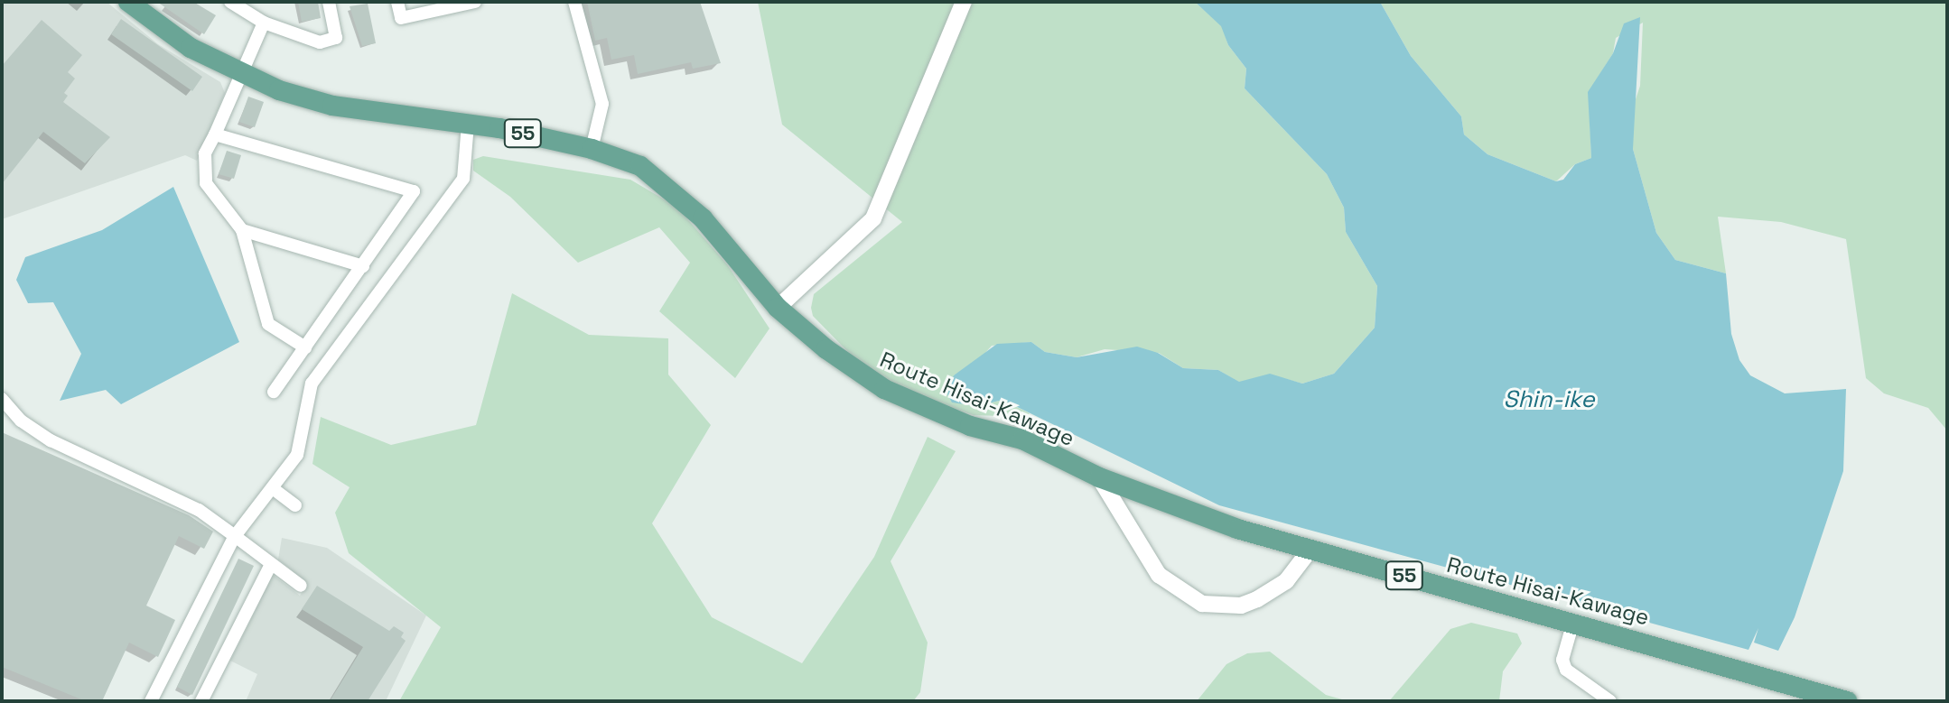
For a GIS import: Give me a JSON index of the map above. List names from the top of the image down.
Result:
{
  "streets": {
    "main road": ["55", "Route Hisai-Kawage"]
  },
  "water": ["Shin-ike"]
}
